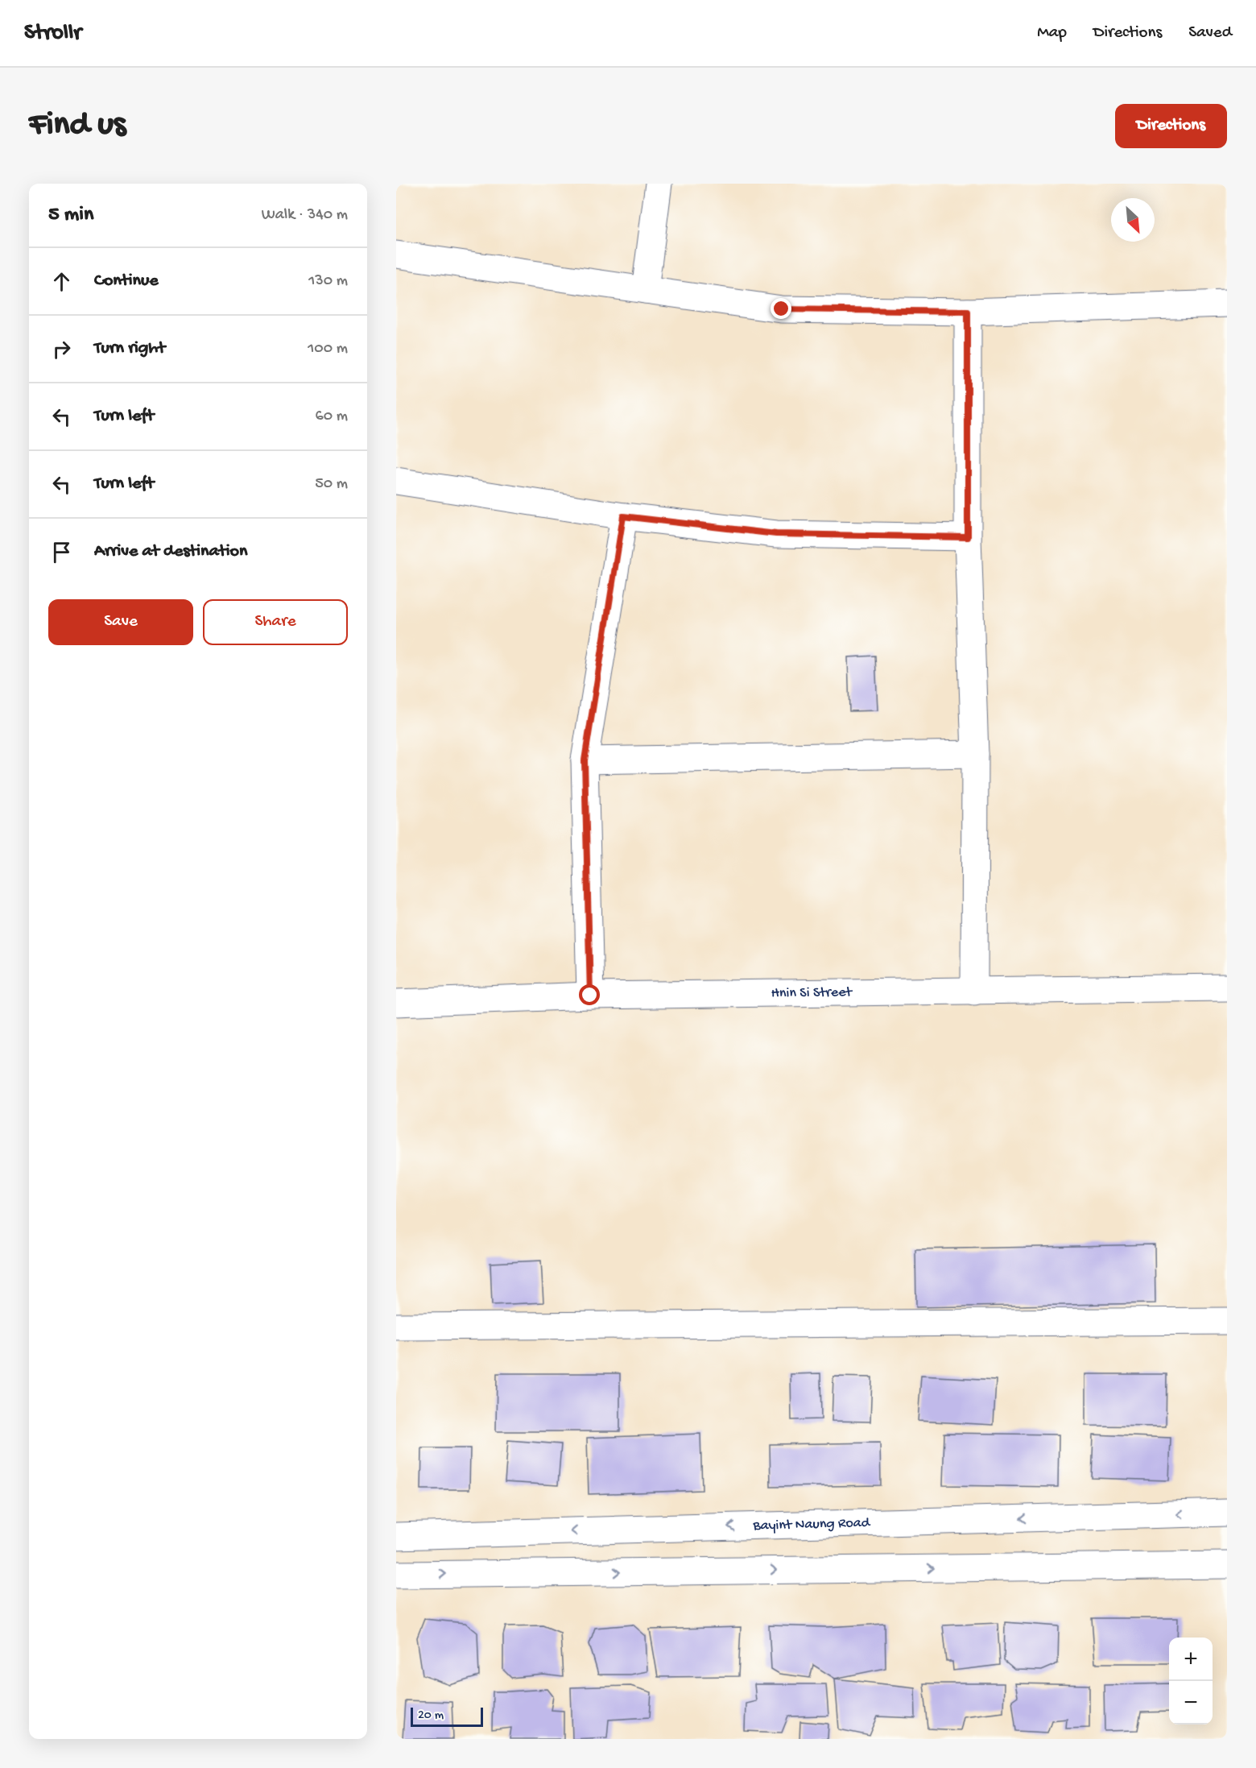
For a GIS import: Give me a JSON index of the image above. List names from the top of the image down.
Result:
{
  "streets": {
    "street": ["Hnin Si Street", "Bayint Naung Road"]
  },
  "scale_bar": "20 m",
  "north": "bottom right",
  "page": {
    "header": "Strollr",
    "nav": ["Map", "Directions", "Saved"],
    "buttons": [
      "Directions",
      ["Save", "Share"]
    ],
    "title": "Find us",
    "heading": ["5 min", "Walk · 340 m"],
    "list": [
      ["Continue", "130 m"],
      ["Turn right", "100 m"],
      ["Turn left", "60 m"],
      ["Turn left", "50 m"],
      "Arrive at destination"
    ],
    "map_buttons": ["+", "−"],
    "scale": "20 m"
  }
}
